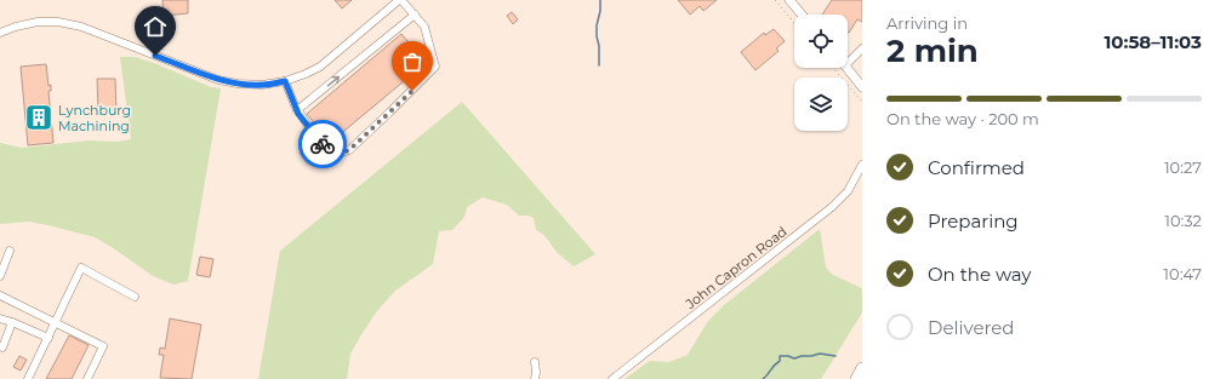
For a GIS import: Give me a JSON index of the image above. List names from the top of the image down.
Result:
{
  "streets": {
    "street": ["John Capron Road"]
  },
  "places": {
    "building": ["Lynchburg Machining"]
  },
  "page": {
    "heading": ["2 min", "Arriving in", "10:58–11:03"],
    "bar": "On the way · 200 m",
    "list": [
      ["Confirmed", "10:27"],
      ["Preparing", "10:32"],
      ["On the way", "10:47"],
      "Delivered"
    ]
  }
}
